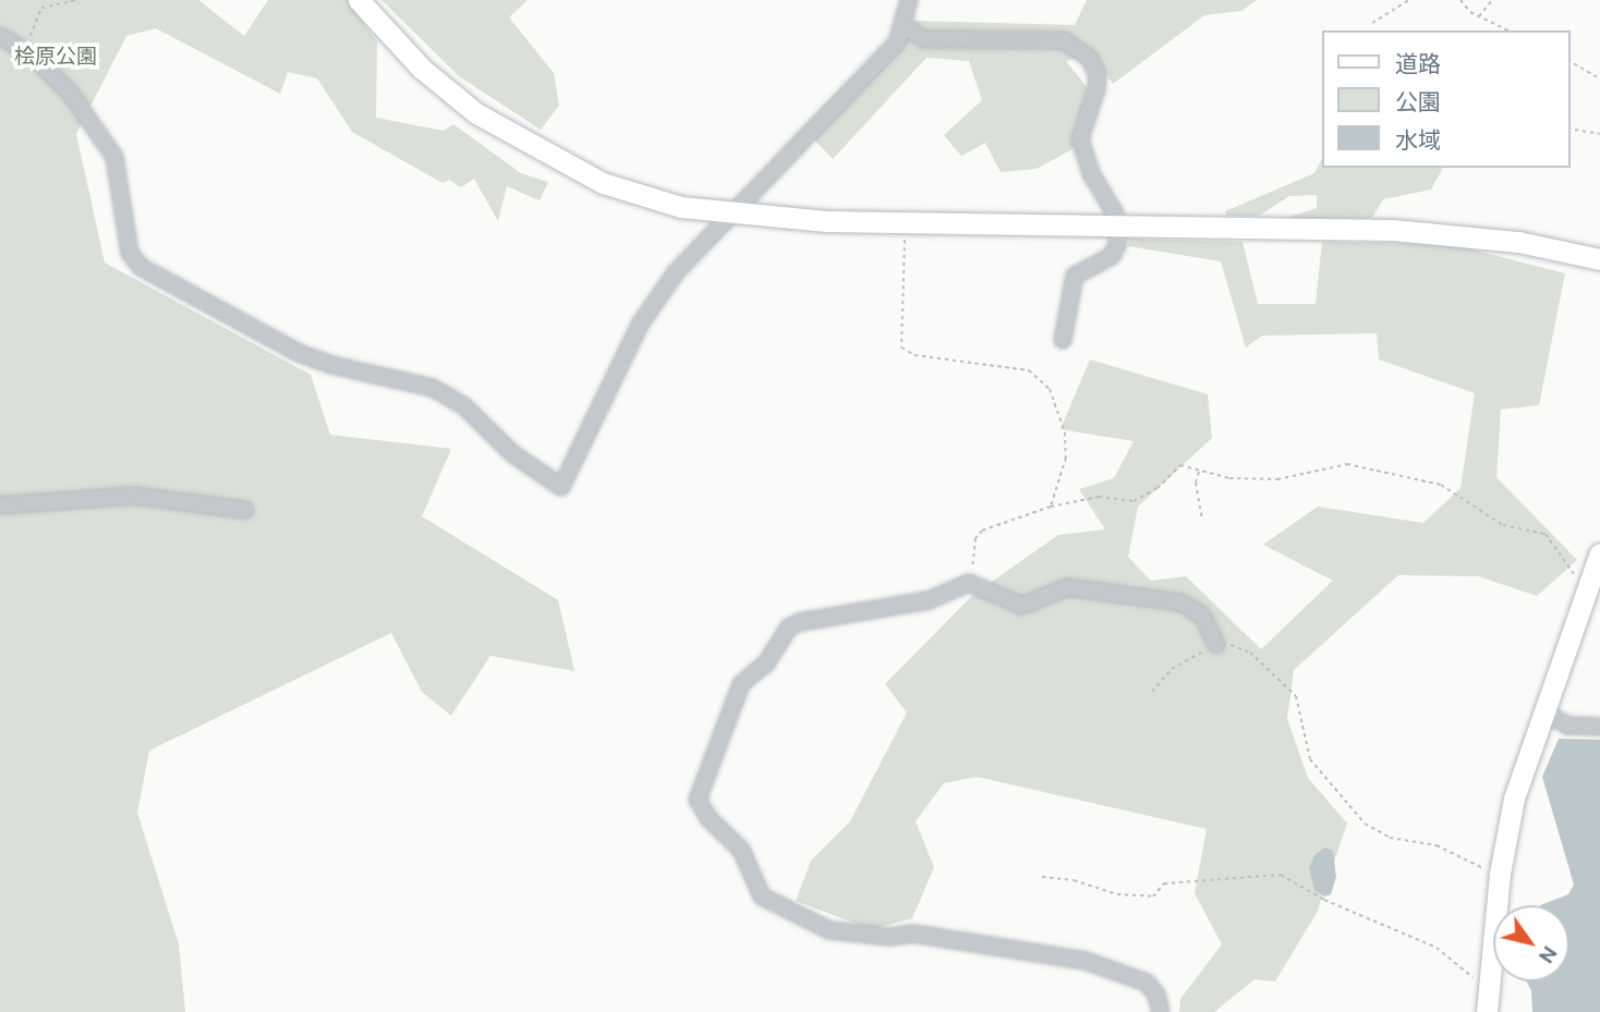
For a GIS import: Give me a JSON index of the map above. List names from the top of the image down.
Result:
{
  "parks": ["桧原公園"],
  "legend": ["道路", "公園", "水域"],
  "north": "bottom right"
}
